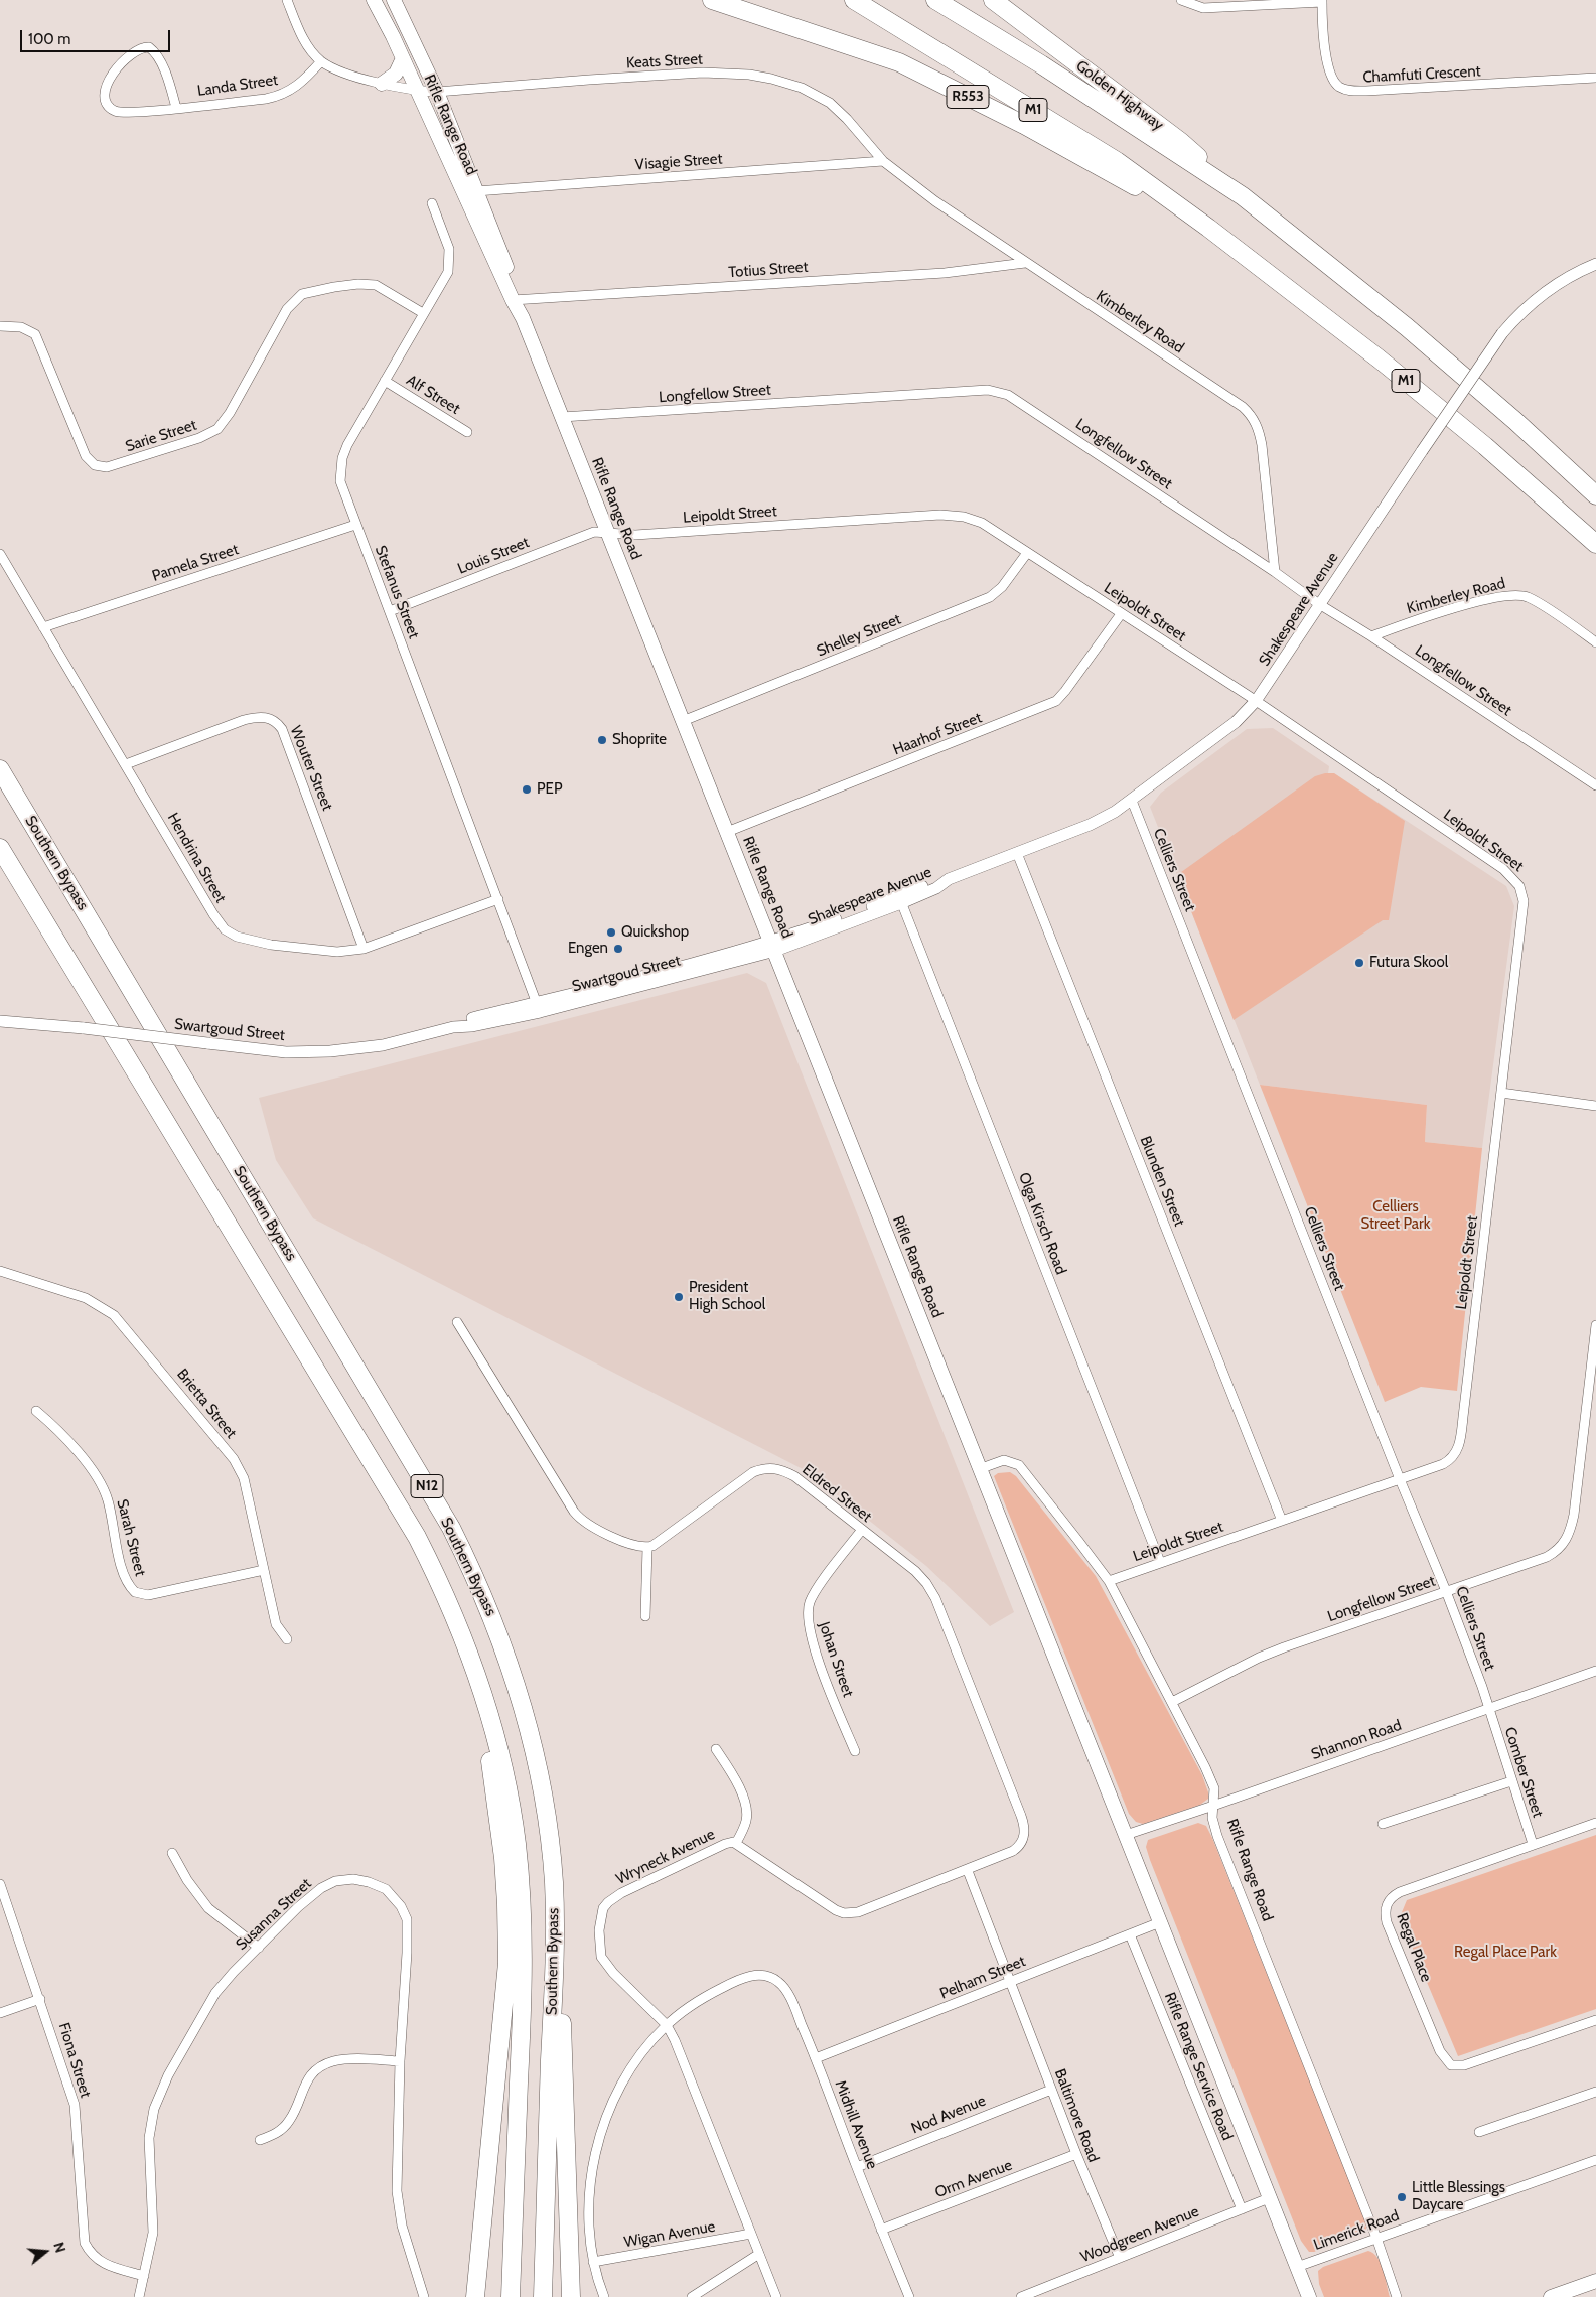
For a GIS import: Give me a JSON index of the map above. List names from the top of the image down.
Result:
{
  "streets": {
    "highway": [
      "Golden Highway",
      "R553",
      "M1",
      "Southern Bypass",
      "N12"
    ],
    "main road": ["Rifle Range Road"],
    "street": [
      "Keats Street",
      "Chamfuti Crescent",
      "Landa Street",
      "Visagie Street",
      "Totius Street",
      "Kimberley Road",
      "Longfellow Street",
      "Alf Street",
      "Sarie Street",
      "Leipoldt Street",
      "Louis Street",
      "Pamela Street",
      "Stefanus Street",
      "Shakespeare Avenue",
      "Shelley Street",
      "Haarhof Street",
      "Wouter Street",
      "Hendrina Street",
      "Celliers Street",
      "Swartgoud Street",
      "Blunden Street",
      "Olga Kirsch Road",
      "Brietta Street",
      "Eldred Street",
      "Sarah Street",
      "Johan Street",
      "Shannon Road",
      "Comber Street",
      "Wryneck Avenue",
      "Susanna Street",
      "Regal Place",
      "Pelham Street",
      "Fiona Street",
      "Rifle Range Service Road",
      "Nod Avenue",
      "Baltimore Road",
      "Midhill Avenue",
      "Orm Avenue",
      "Limerick Road",
      "Wigan Avenue",
      "Woodgreen Avenue"
    ]
  },
  "crossings": [
    ["Keats Street", "Landa Street"],
    ["Keats Street", "Rifle Range Road"],
    ["Keats Street", "Visagie Street"],
    ["Keats Street", "Kimberley Road"],
    ["R553", "M1"],
    ["Rifle Range Road", "Visagie Street"],
    ["Rifle Range Road", "Totius Street"],
    ["Rifle Range Road", "Longfellow Street"],
    ["Rifle Range Road", "Leipoldt Street"],
    ["Rifle Range Road", "Louis Street"],
    ["Rifle Range Road", "Shakespeare Avenue"],
    ["Rifle Range Road", "Shelley Street"],
    ["Rifle Range Road", "Haarhof Street"],
    ["Rifle Range Road", "Swartgoud Street"],
    ["Rifle Range Road", "Shannon Road"],
    ["Rifle Range Road", "Pelham Street"],
    ["Rifle Range Road", "Limerick Road"],
    ["Rifle Range Road", "Woodgreen Avenue"],
    ["Visagie Street", "Kimberley Road"],
    ["Totius Street", "Kimberley Road"],
    ["Kimberley Road", "Longfellow Street"],
    ["Longfellow Street", "Shakespeare Avenue"],
    ["Longfellow Street", "Celliers Street"],
    ["Alf Street", "Stefanus Street"],
    ["Sarie Street", "Stefanus Street"],
    ["Leipoldt Street", "Louis Street"],
    ["Leipoldt Street", "Shakespeare Avenue"],
    ["Leipoldt Street", "Shelley Street"],
    ["Leipoldt Street", "Haarhof Street"],
    ["Leipoldt Street", "Celliers Street"],
    ["Leipoldt Street", "Blunden Street"],
    ["Leipoldt Street", "Olga Kirsch Road"],
    ["Louis Street", "Stefanus Street"],
    ["Pamela Street", "Stefanus Street"],
    ["Pamela Street", "Hendrina Street"],
    ["Stefanus Street", "Hendrina Street"],
    ["Stefanus Street", "Swartgoud Street"],
    ["Shakespeare Avenue", "Celliers Street"],
    ["Shakespeare Avenue", "Swartgoud Street"],
    ["Shakespeare Avenue", "Blunden Street"],
    ["Shakespeare Avenue", "Olga Kirsch Road"],
    ["Wouter Street", "Hendrina Street"],
    ["Celliers Street", "Shannon Road"],
    ["Celliers Street", "Comber Street"],
    ["Brietta Street", "Sarah Street"],
    ["Eldred Street", "Johan Street"],
    ["Eldred Street", "Wryneck Avenue"],
    ["Shannon Road", "Comber Street"],
    ["Comber Street", "Regal Place"],
    ["Wryneck Avenue", "Baltimore Road"],
    ["Wryneck Avenue", "Midhill Avenue"],
    ["Wryneck Avenue", "Wigan Avenue"],
    ["Susanna Street", "Fiona Street"],
    ["Pelham Street", "Rifle Range Service Road"],
    ["Pelham Street", "Baltimore Road"],
    ["Pelham Street", "Midhill Avenue"],
    ["Rifle Range Service Road", "Woodgreen Avenue"],
    ["Nod Avenue", "Baltimore Road"],
    ["Nod Avenue", "Midhill Avenue"],
    ["Baltimore Road", "Orm Avenue"],
    ["Baltimore Road", "Woodgreen Avenue"],
    ["Midhill Avenue", "Orm Avenue"]
  ],
  "parks": ["Celliers Street Park", "Regal Place Park"],
  "places": [
    "Shoprite",
    "PEP",
    "Quickshop",
    "Engen",
    "Futura Skool",
    "President High School",
    "Little Blessings Daycare"
  ],
  "scale_bar": "100 m",
  "north": "right"
}
